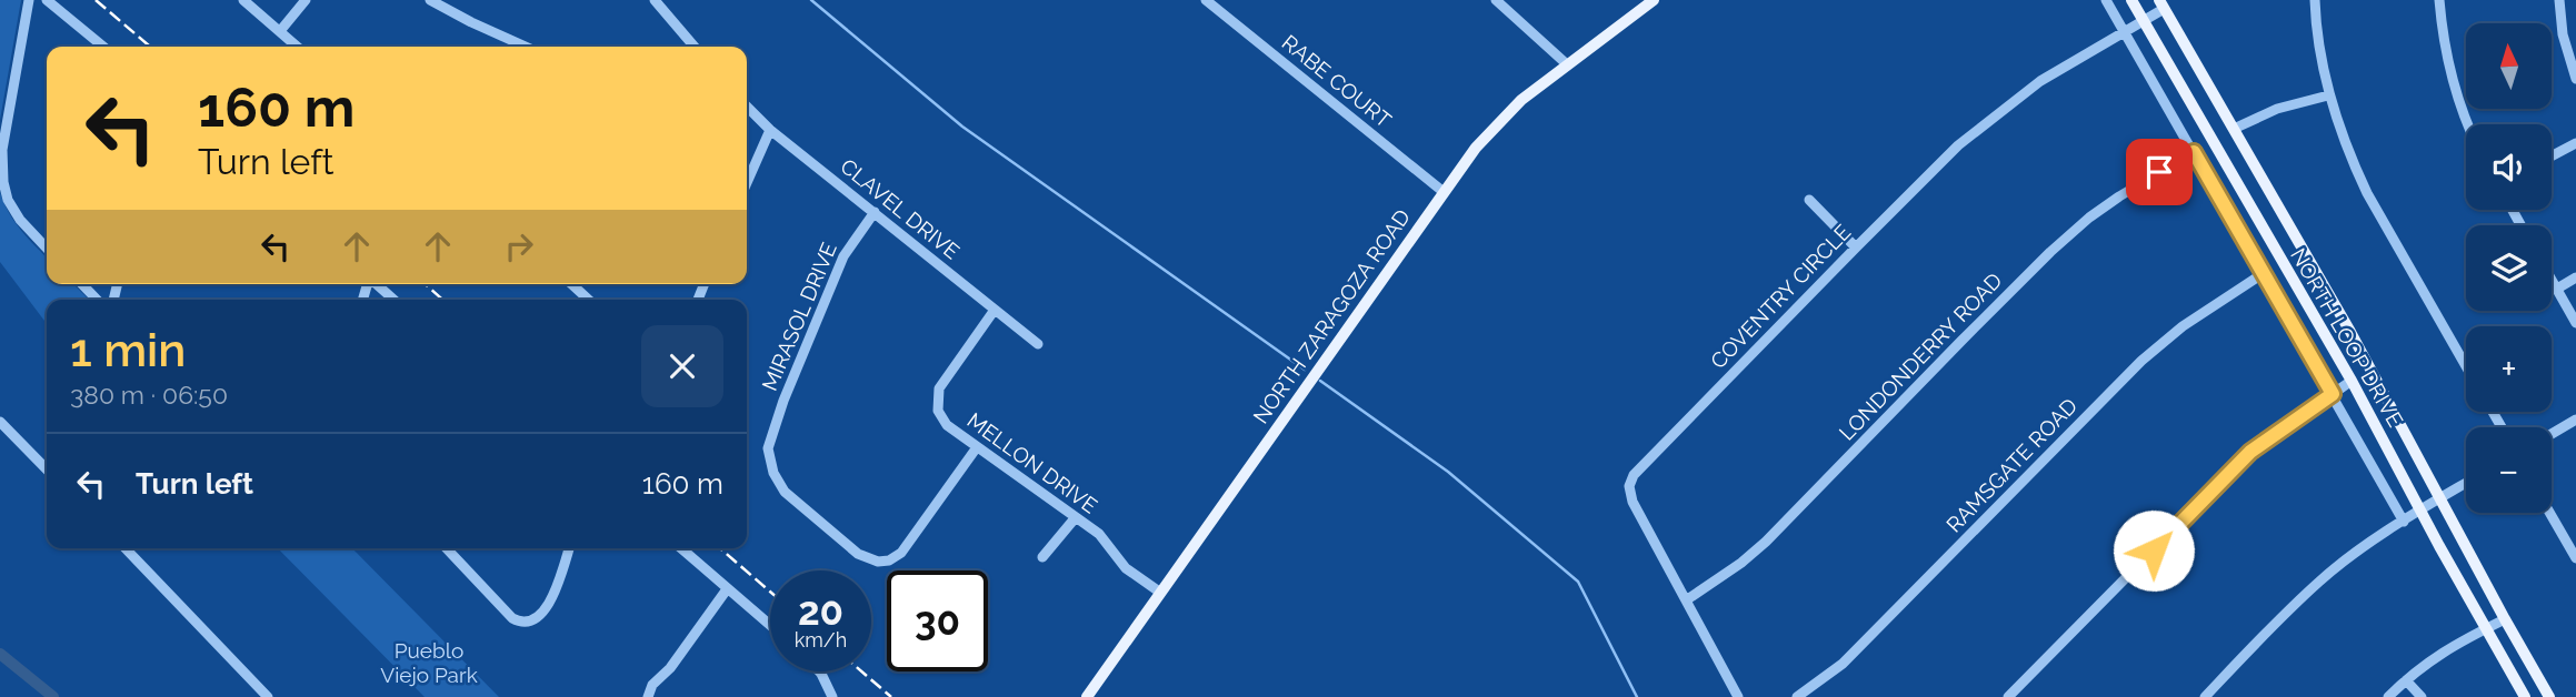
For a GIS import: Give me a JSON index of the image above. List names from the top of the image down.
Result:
{
  "streets": {
    "main road": ["NORTH ZARAGOZA ROAD", "NORTH LOOP DRIVE"],
    "street": [
      "RABE COURT",
      "CLAVEL DRIVE",
      "COVENTRY CIRCLE",
      "MIRASOL DRIVE",
      "LONDONDERRY ROAD",
      "MELLON DRIVE",
      "RAMSGATE ROAD"
    ]
  },
  "crossings": [
    ["RABE COURT", "NORTH ZARAGOZA ROAD"],
    ["CLAVEL DRIVE", "MIRASOL DRIVE"],
    ["CLAVEL DRIVE", "MELLON DRIVE"],
    ["COVENTRY CIRCLE", "NORTH LOOP DRIVE"],
    ["COVENTRY CIRCLE", "LONDONDERRY ROAD"],
    ["MIRASOL DRIVE", "MELLON DRIVE"],
    ["NORTH ZARAGOZA ROAD", "MELLON DRIVE"]
  ],
  "parks": ["Pueblo Viejo Park"],
  "north": "top",
  "page": {
    "map_buttons": ["+", "−"],
    "turn": ["160 m", "Turn left"],
    "heading": ["1 min", "380 m · 06:50"],
    "list": [
      {
        "name": "Turn left",
        "value": "160 m"
      }
    ],
    "speed": "20 km/h",
    "limit": "30"
  }
}
